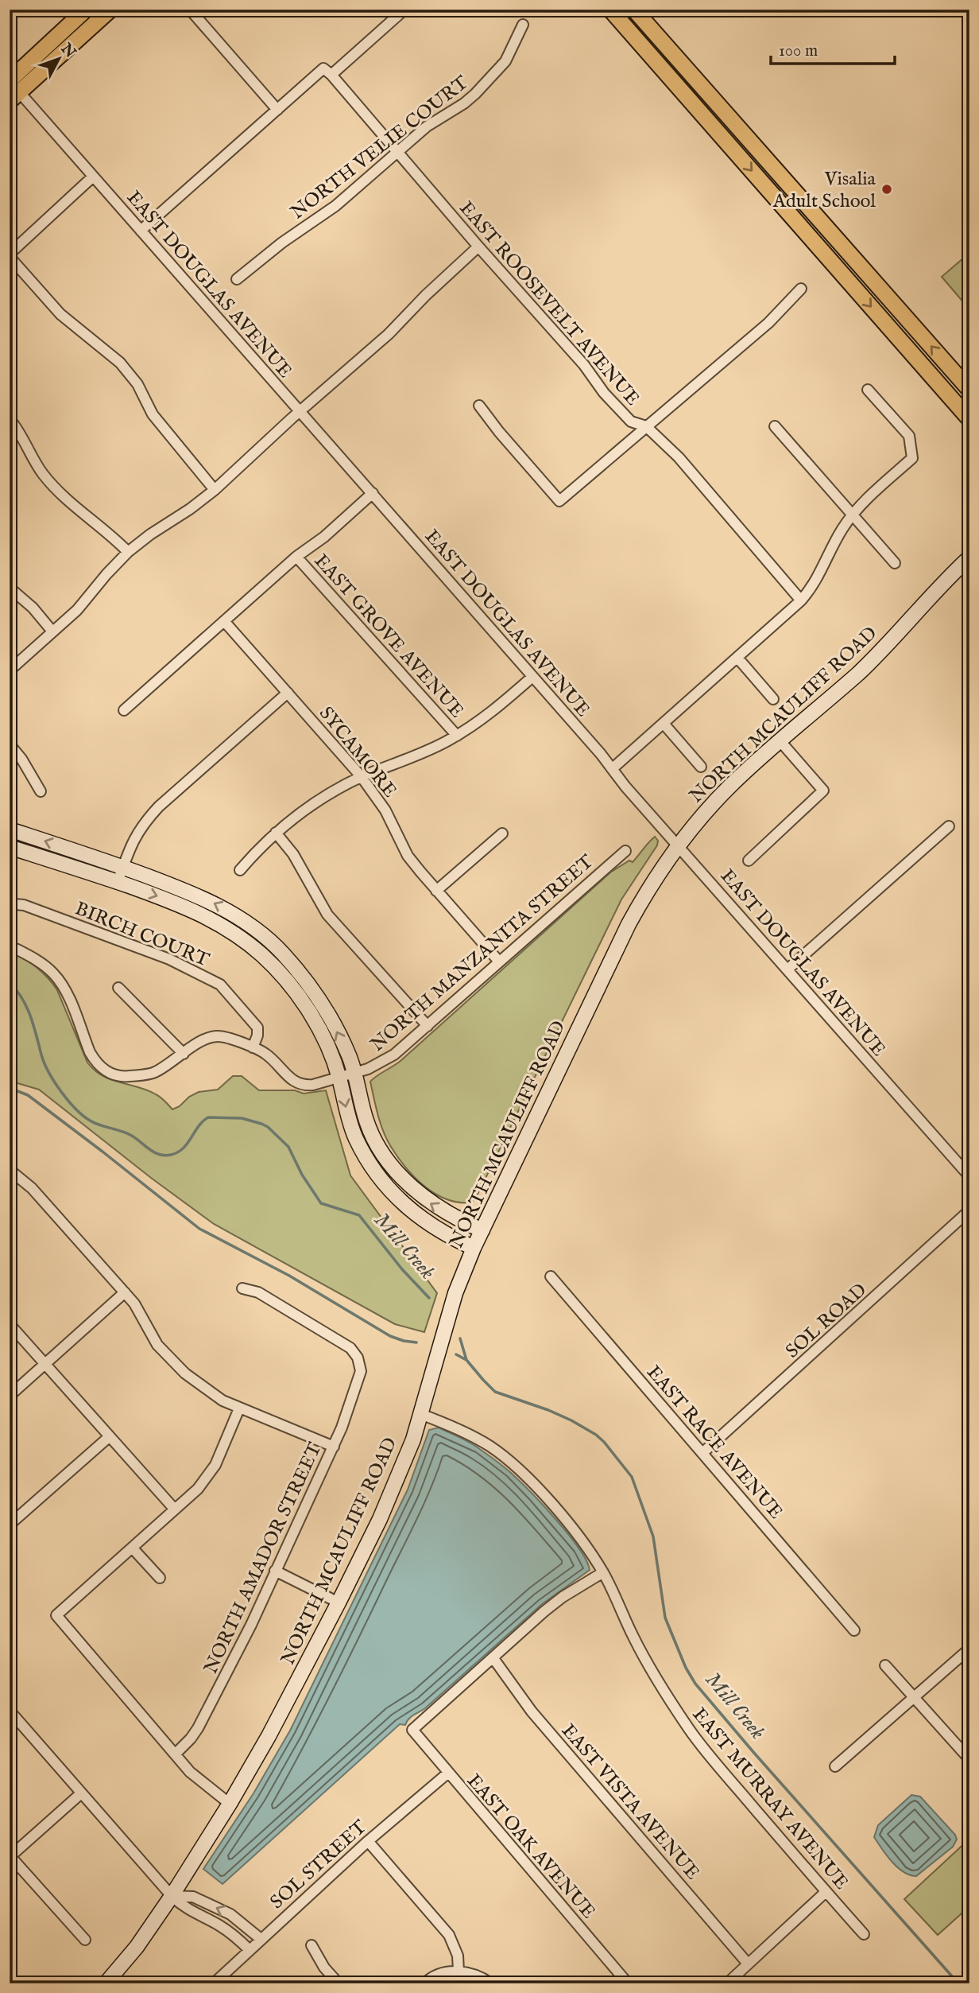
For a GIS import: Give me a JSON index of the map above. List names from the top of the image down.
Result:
{
  "streets": {
    "street": [
      "NORTH VELIE COURT",
      "EAST DOUGLAS AVENUE",
      "EAST ROOSEVELT AVENUE",
      "EAST GROVE AVENUE",
      "NORTH MCAULIFF ROAD",
      "SYCAMORE",
      "BIRCH COURT",
      "NORTH MANZANITA STREET",
      "SOL ROAD",
      "EAST RACE AVENUE",
      "NORTH AMADOR STREET",
      "EAST MURRAY AVENUE",
      "EAST VISTA AVENUE",
      "EAST OAK AVENUE",
      "SOL STREET"
    ]
  },
  "crossings": [
    ["NORTH VELIE COURT", "EAST ROOSEVELT AVENUE"],
    ["EAST DOUGLAS AVENUE", "NORTH MCAULIFF ROAD"],
    ["NORTH MCAULIFF ROAD", "EAST MURRAY AVENUE"],
    ["SYCAMORE", "NORTH MANZANITA STREET"],
    ["BIRCH COURT", "NORTH MANZANITA STREET"],
    ["SOL ROAD", "EAST RACE AVENUE"],
    ["EAST VISTA AVENUE", "EAST OAK AVENUE"],
    ["EAST OAK AVENUE", "SOL STREET"]
  ],
  "water": ["Mill Creek"],
  "places": ["Visalia Adult School"],
  "scale_bar": "100 m",
  "north": "top right"
}
